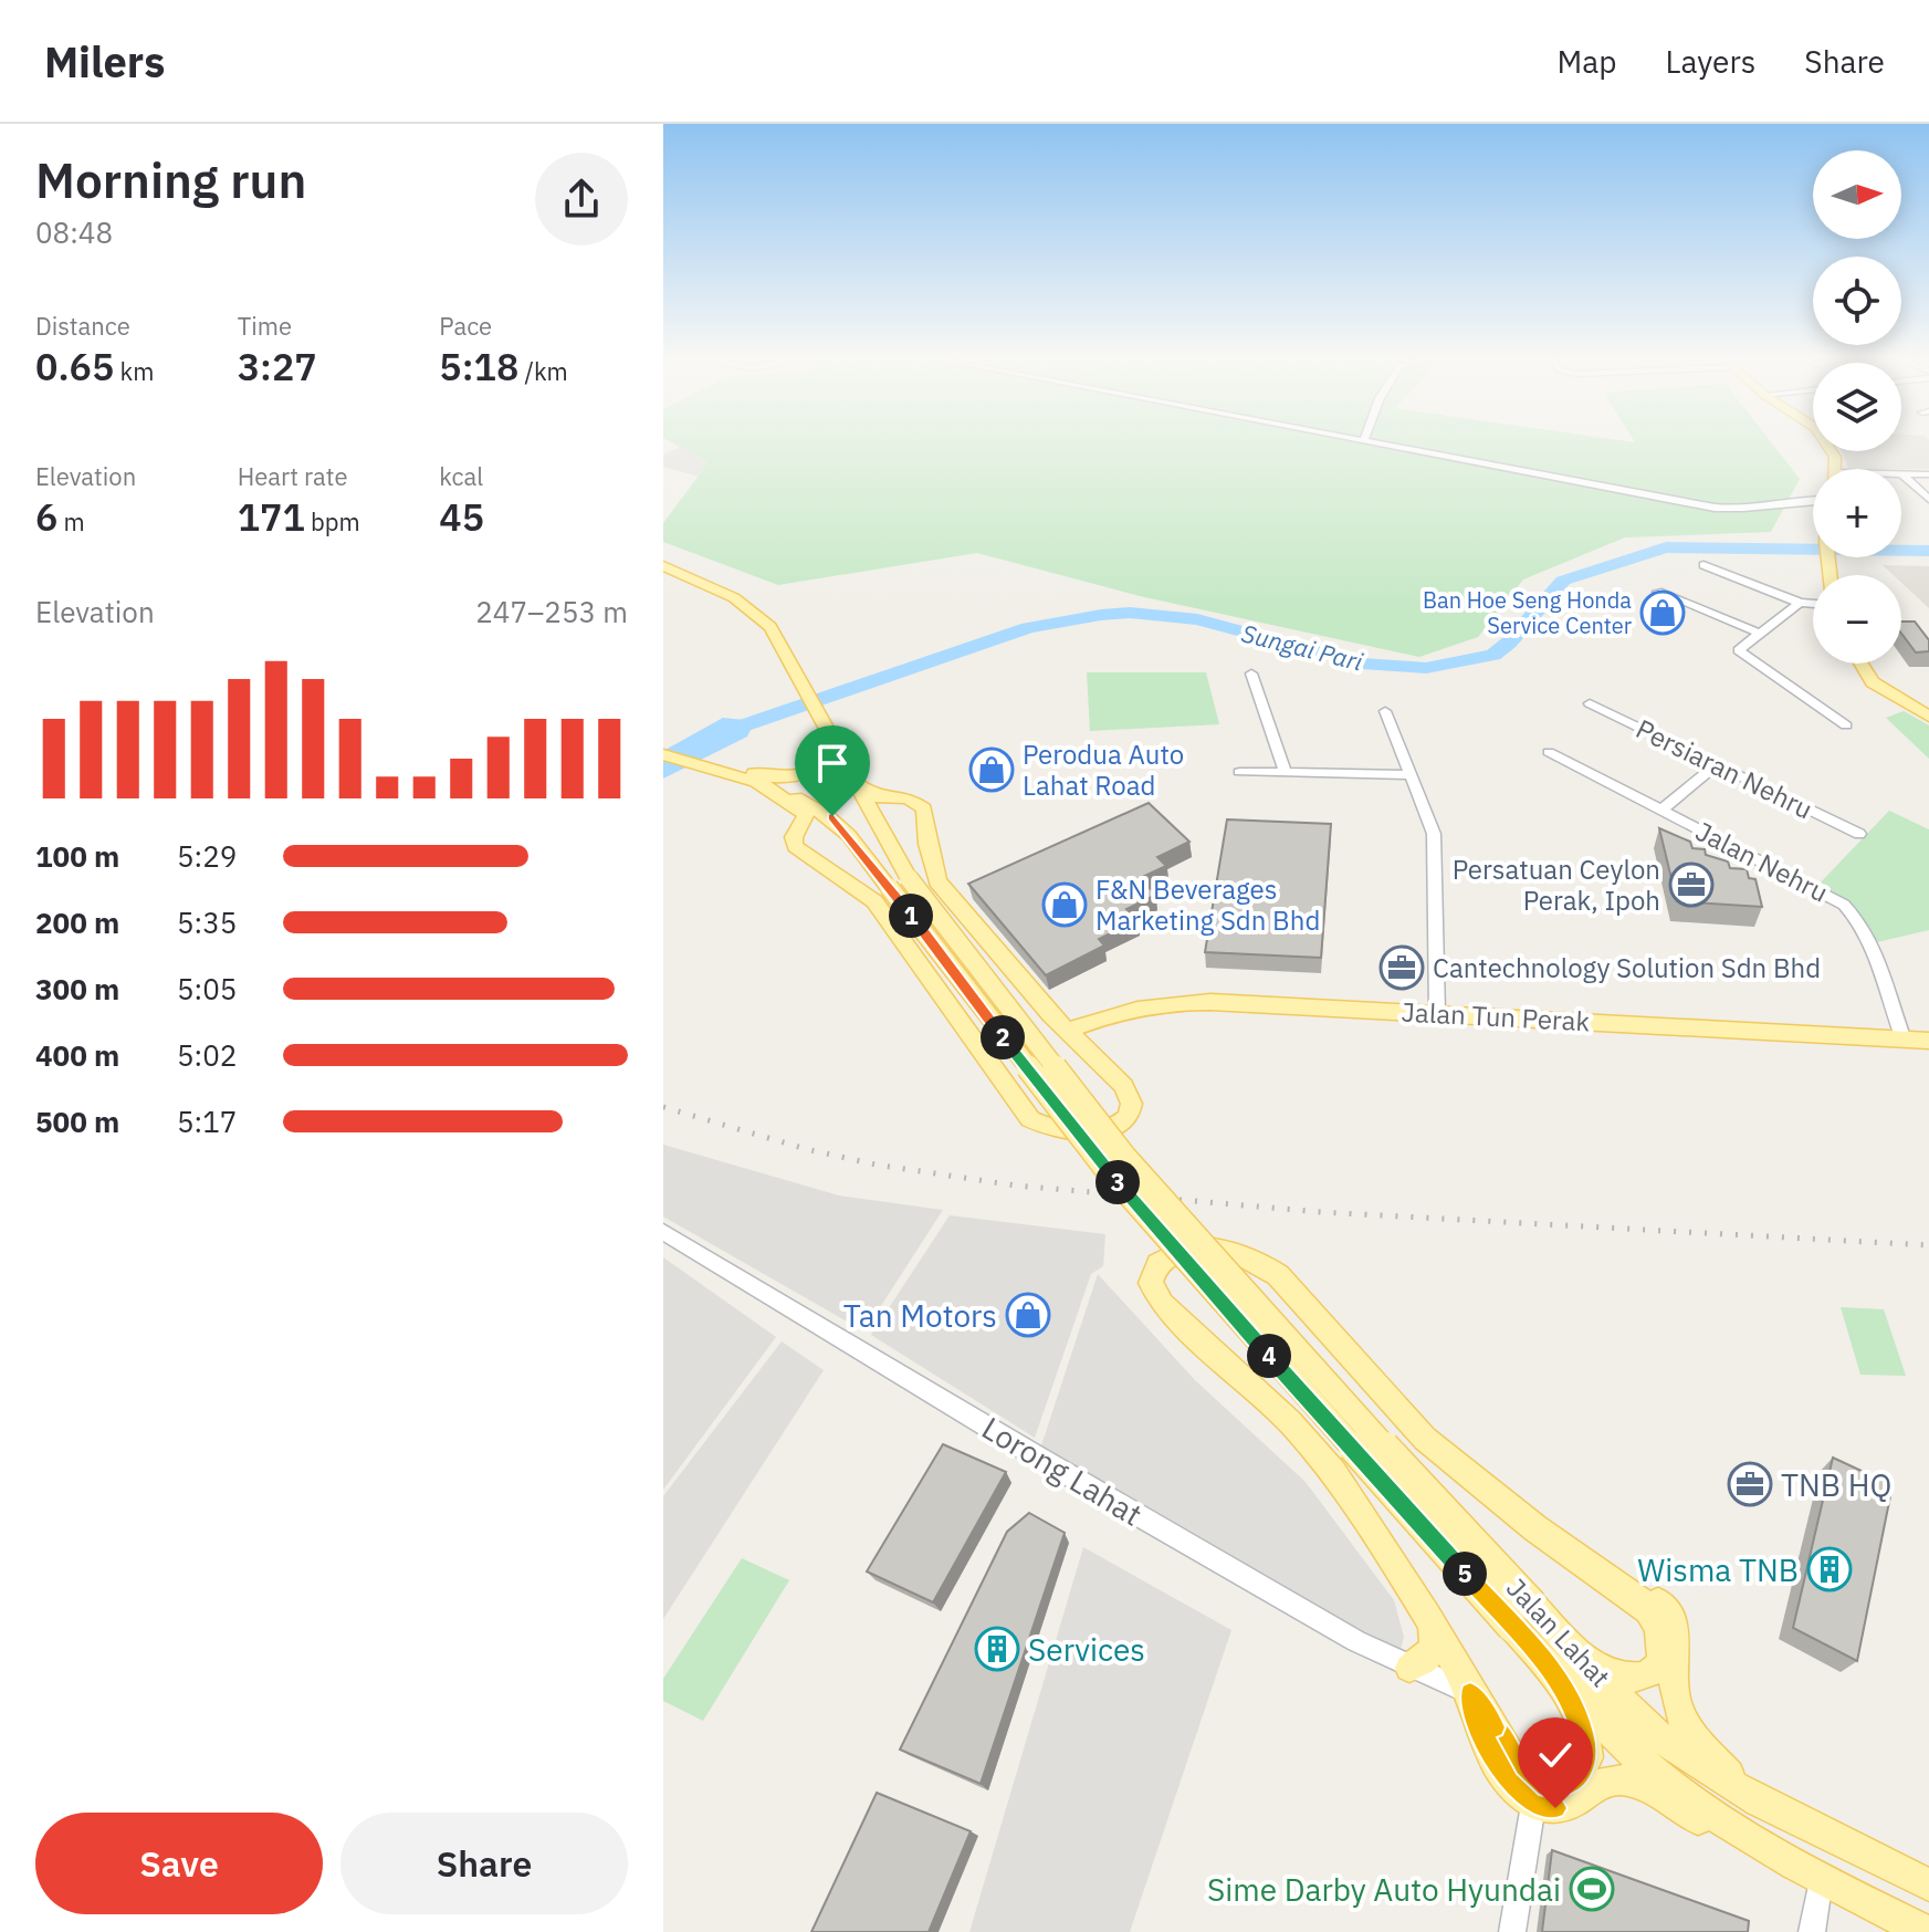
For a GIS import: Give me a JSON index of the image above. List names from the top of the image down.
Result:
{
  "streets": {
    "main road": ["Jalan Tun Perak", "Jalan Lahat"],
    "street": ["Persiaran Nehru", "Jalan Nehru", "Lorong Lahat"]
  },
  "crossings": [
    ["Jalan Nehru", "Jalan Tun Perak"]
  ],
  "water": ["Sungai Pari"],
  "places": {
    "shop": [
      "Ban Hoe Seng Honda Service Center",
      "Perodua Auto Lahat Road",
      "F&N Beverages Marketing Sdn Bhd",
      "Tan Motors"
    ],
    "office": ["Persatuan Ceylon Perak, Ipoh", "Cantechnology Solution Sdn Bhd", "TNB HQ"],
    "building": ["Wisma TNB", "Services"],
    "sports": ["Sime Darby Auto Hyundai"]
  },
  "north": "right",
  "page": {
    "header": "Milers",
    "nav": ["Map", "Layers", "Share"],
    "heading": ["Morning run", "08:48"],
    "map_buttons": ["+", "−"],
    "stats": [
      ["Distance", "0.65 km"],
      ["Time", "3:27"],
      ["Pace", "5:18 /km"],
      ["Elevation", "6 m"],
      ["Heart rate", "171 bpm"],
      ["kcal", "45"]
    ],
    "chart": ["Elevation", "247–253 m"],
    "list": [
      {
        "name": "100 m",
        "note": "5:29"
      },
      {
        "name": "200 m",
        "note": "5:35"
      },
      {
        "name": "300 m",
        "note": "5:05"
      },
      {
        "name": "400 m",
        "note": "5:02"
      },
      {
        "name": "500 m",
        "note": "5:17"
      }
    ],
    "pins": [
      "1",
      "2",
      "3",
      "4",
      "5"
    ],
    "buttons": ["Save", "Share"]
  }
}
